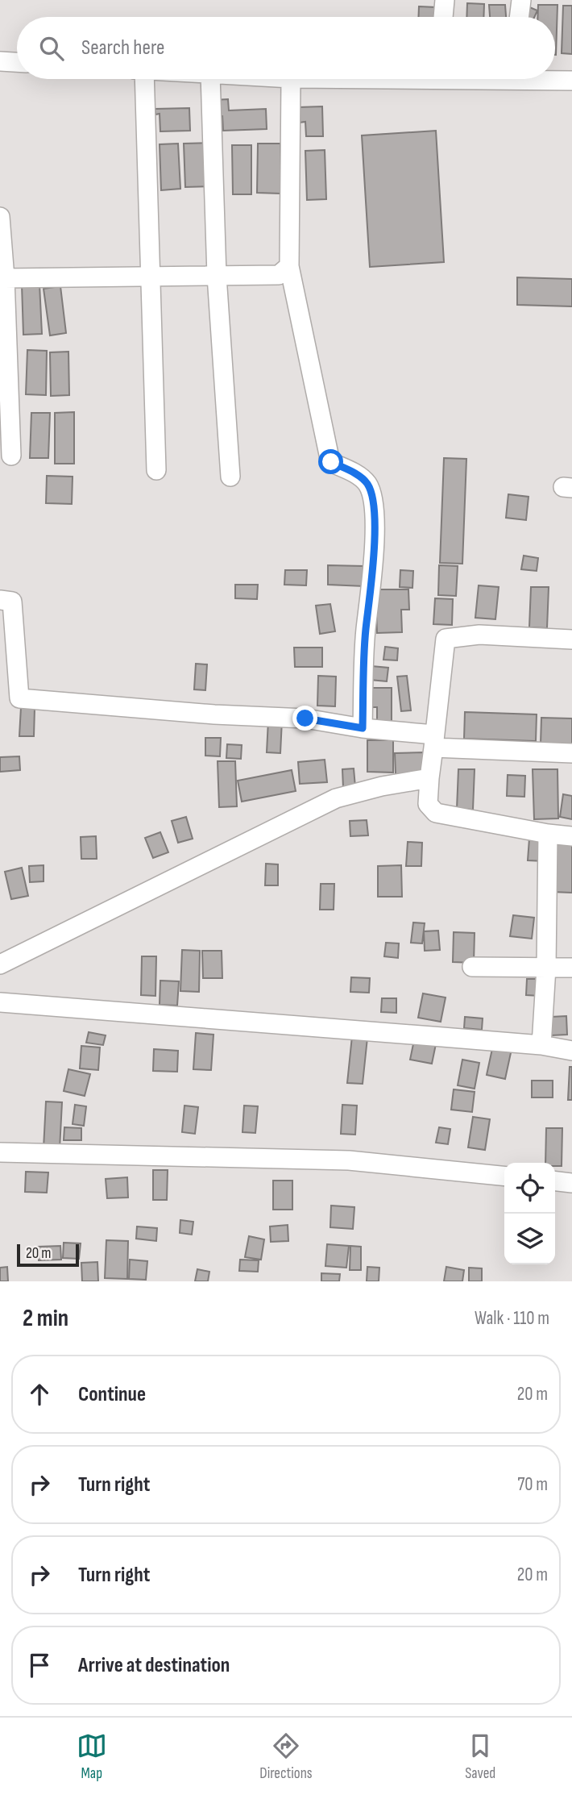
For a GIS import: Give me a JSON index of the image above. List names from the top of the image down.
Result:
{
  "scale_bar": "20 m",
  "page": {
    "search": "Search here",
    "scale": "20 m",
    "heading": ["2 min", "Walk · 110 m"],
    "list": [
      ["Continue", "20 m"],
      ["Turn right", "70 m"],
      ["Turn right", "20 m"],
      "Arrive at destination"
    ],
    "nav": ["Map", "Directions", "Saved"]
  }
}
